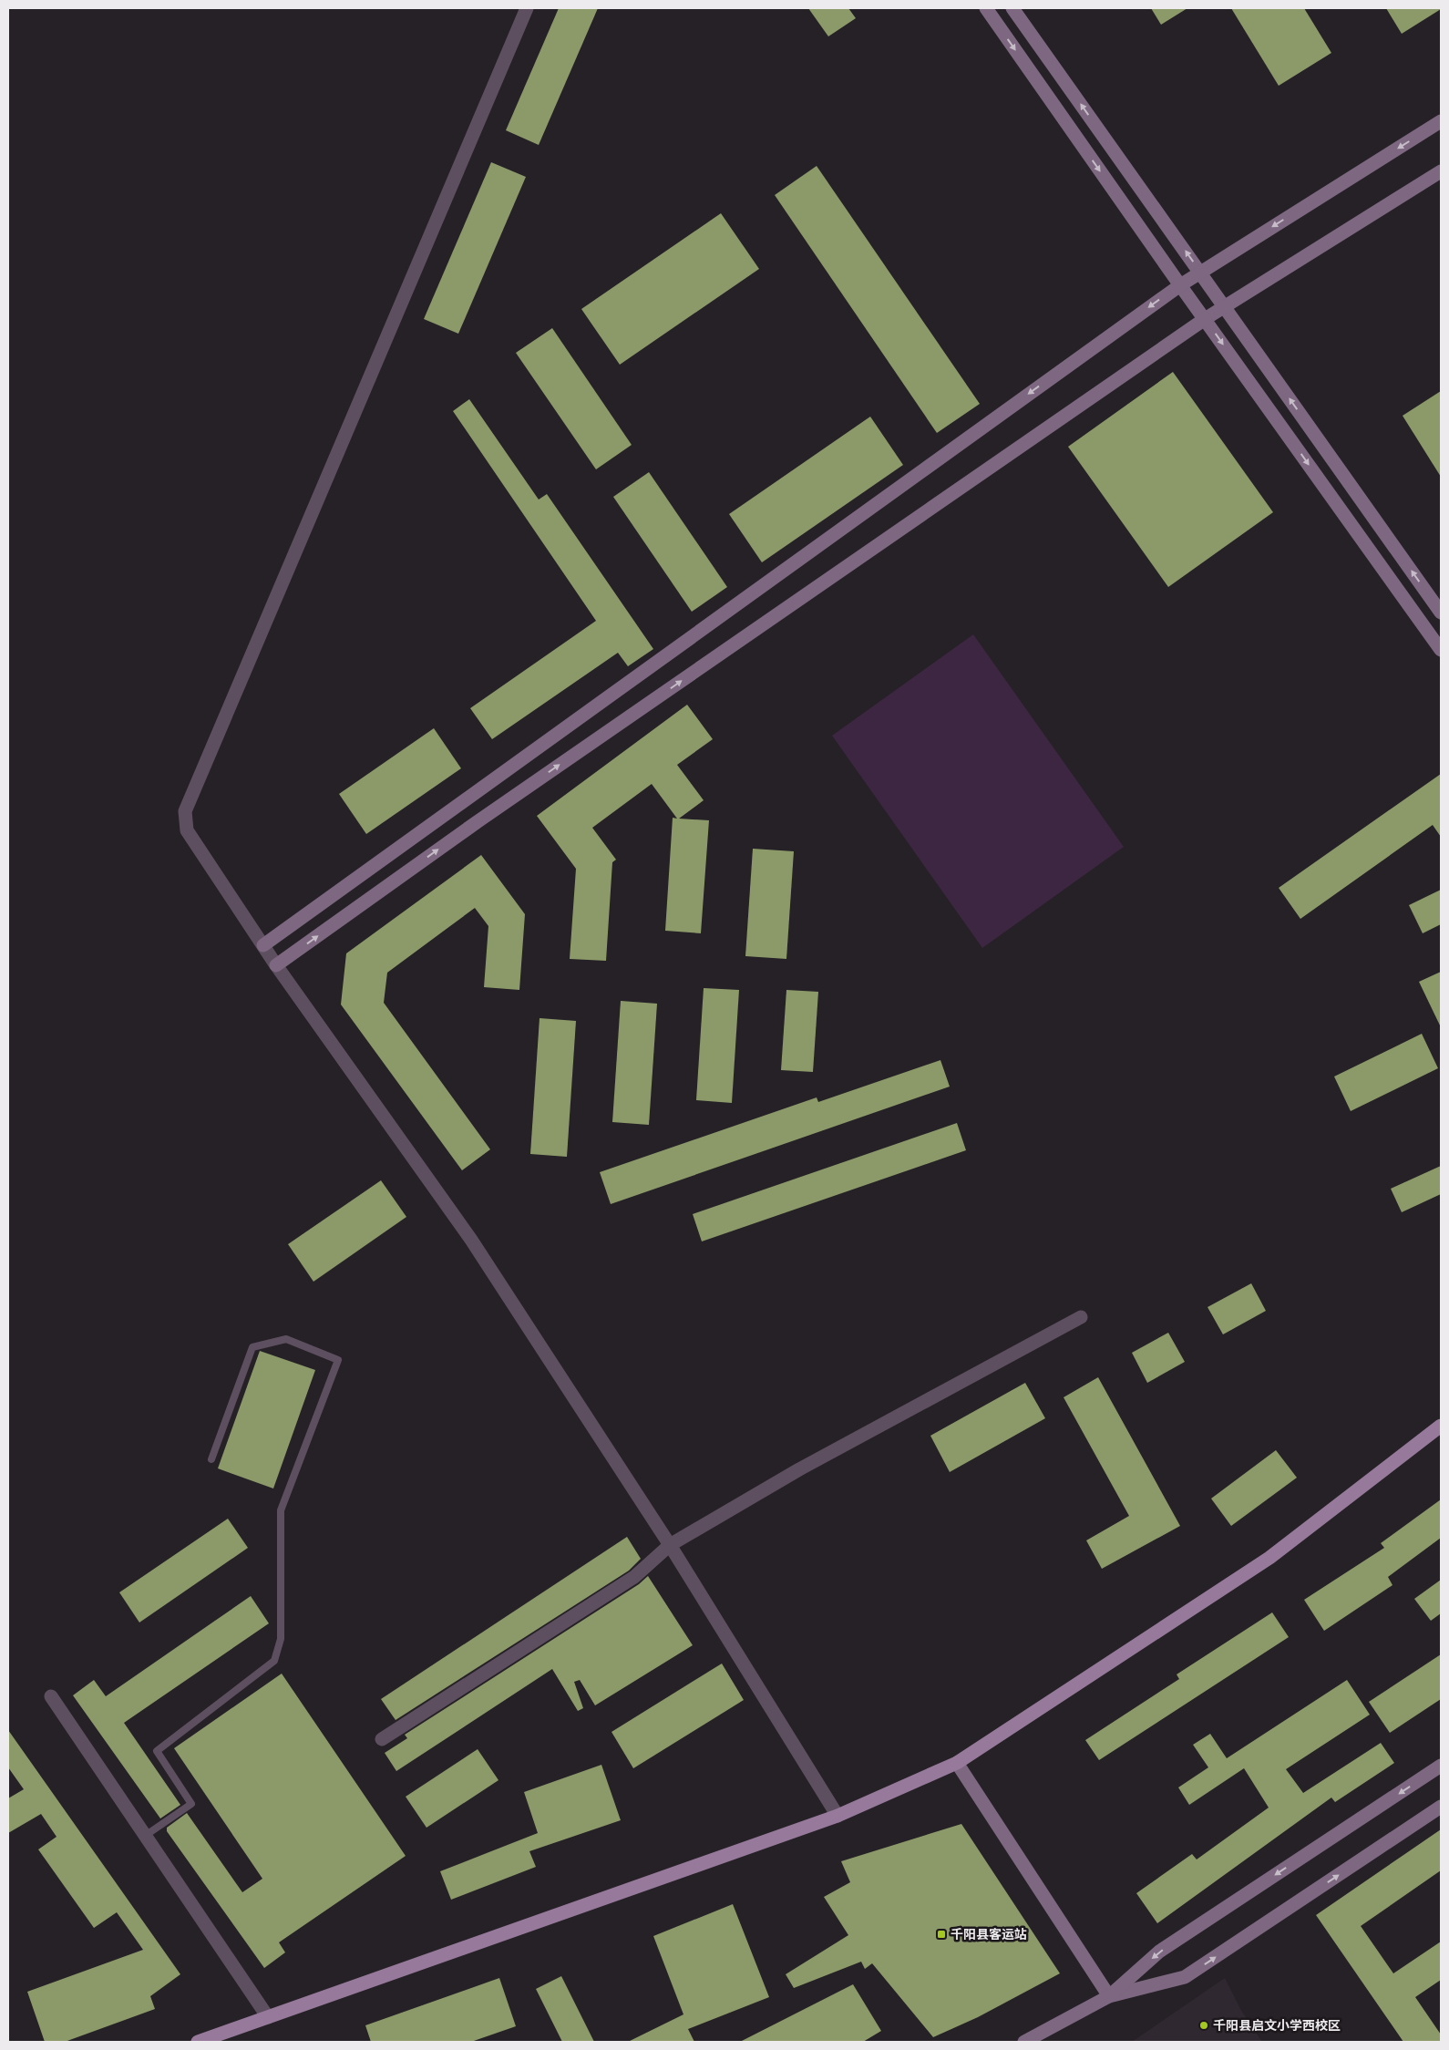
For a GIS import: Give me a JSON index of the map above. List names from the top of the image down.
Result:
{
  "places": {
    "transit": ["千阳县客运站"],
    "other": ["千阳县启文小学西校区"]
  }
}
